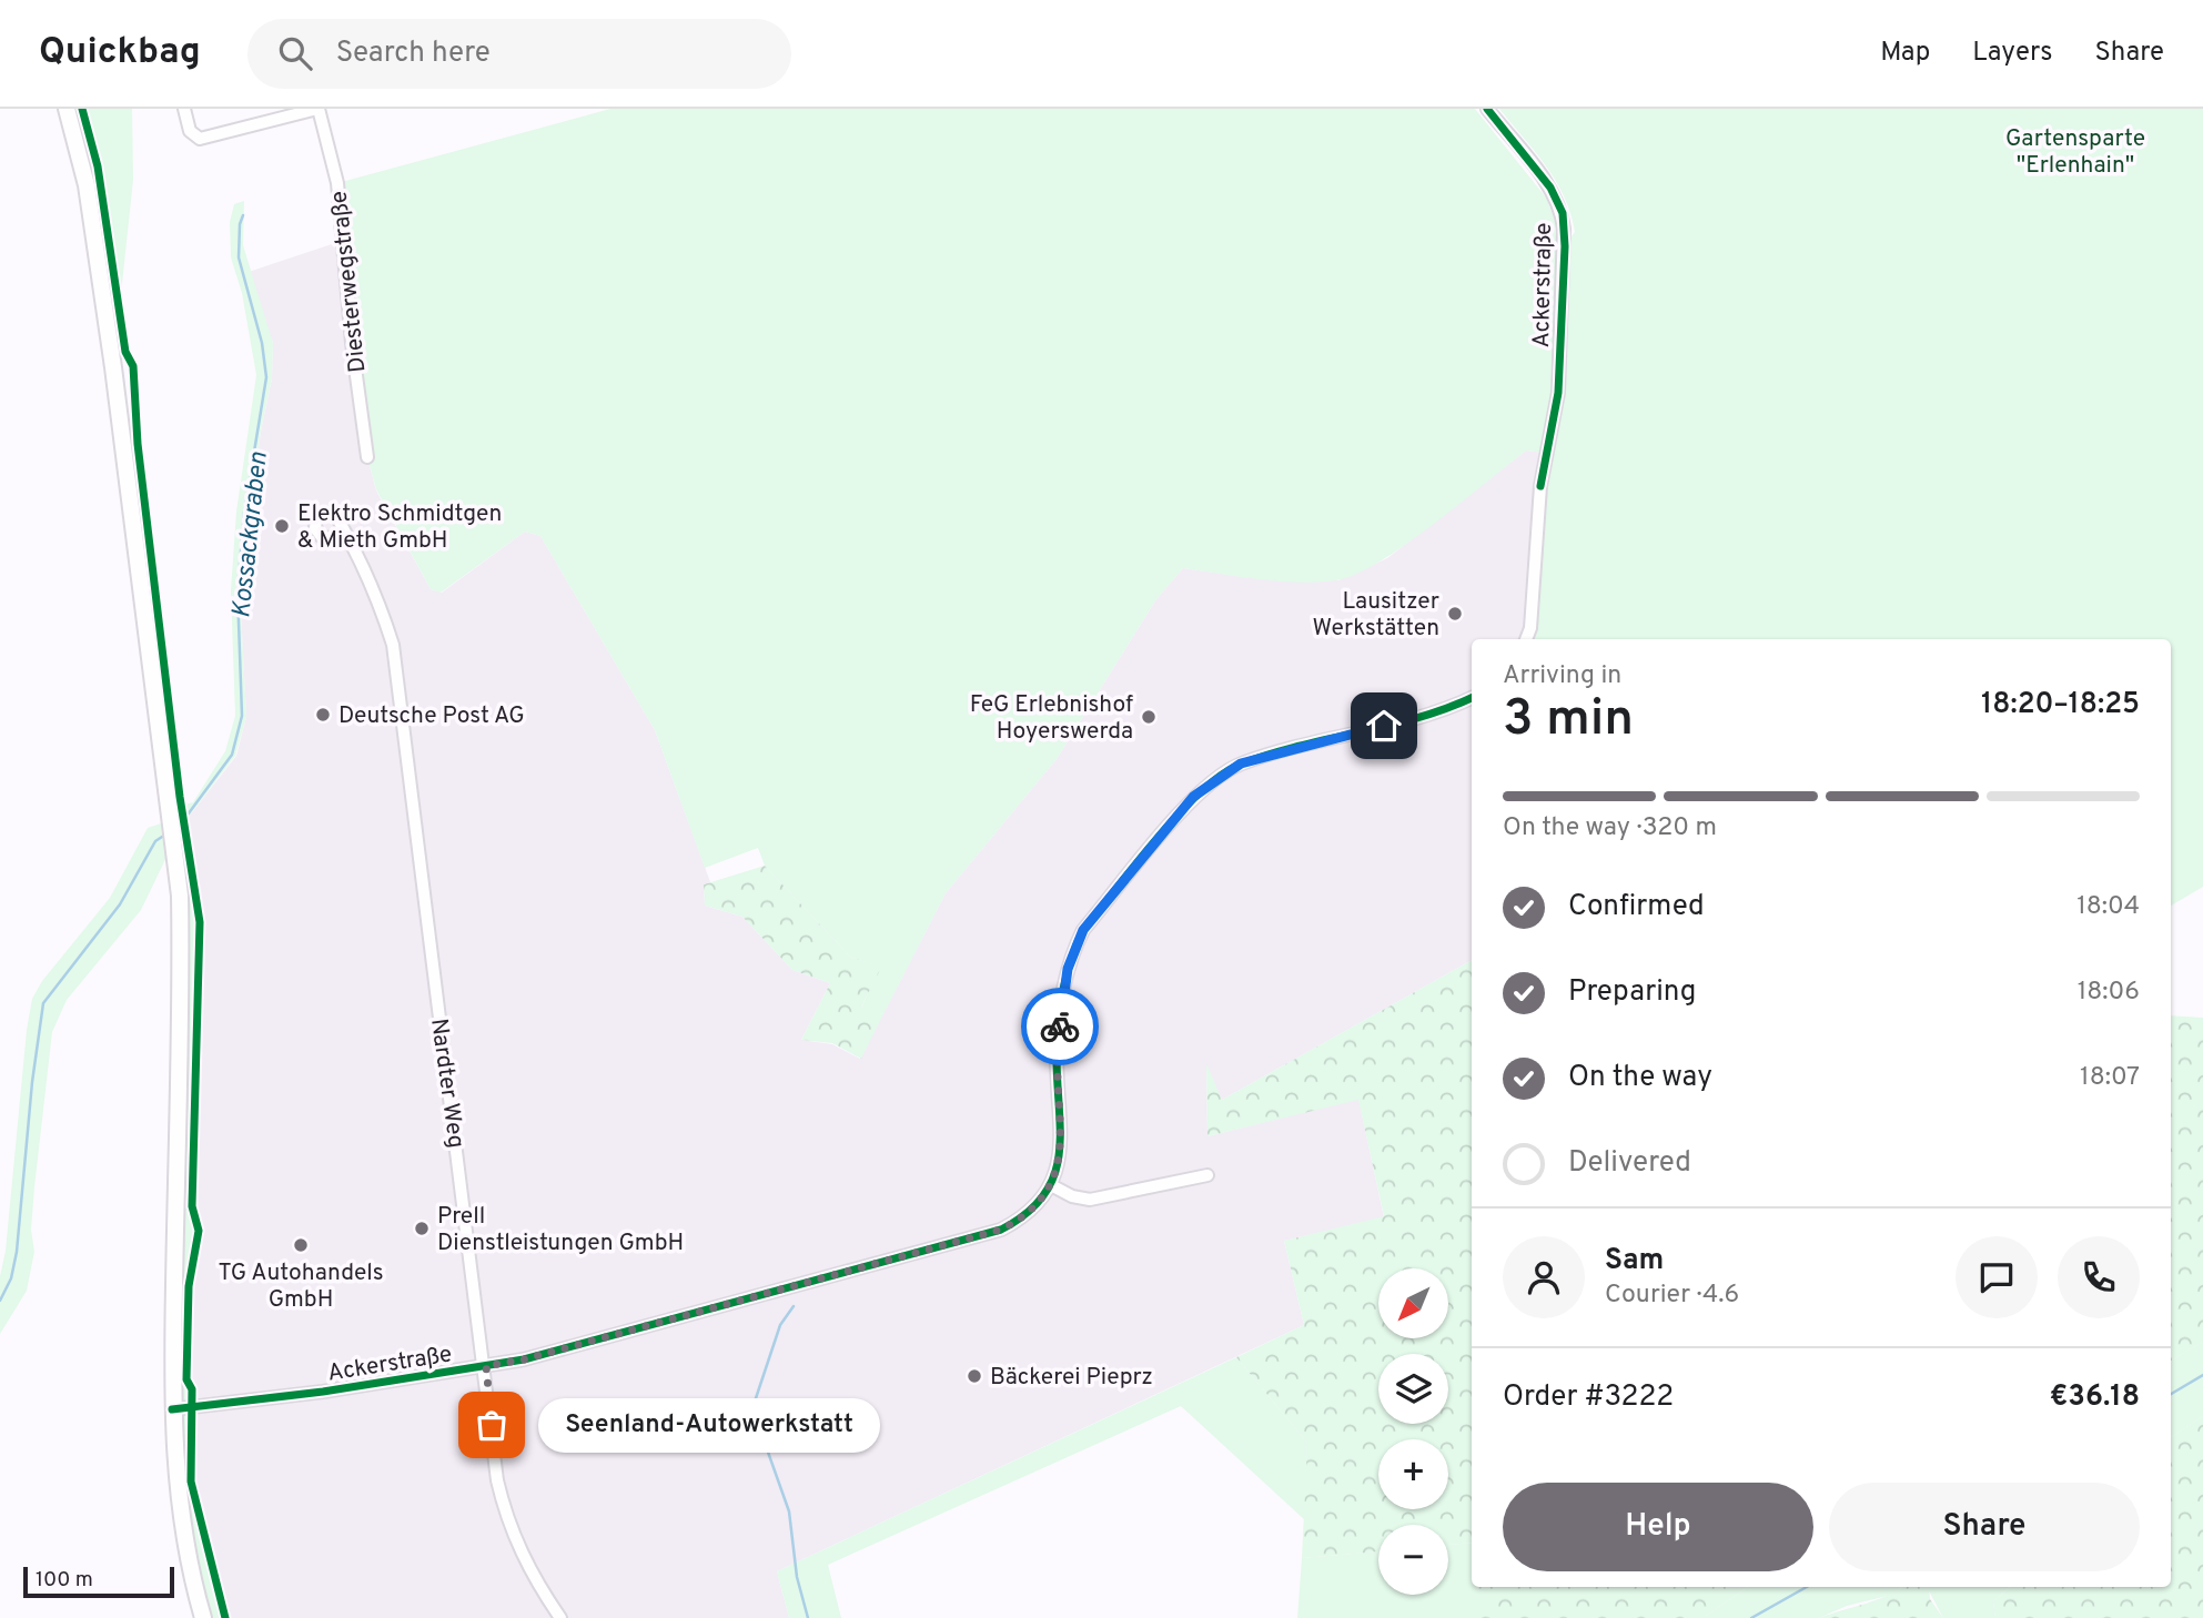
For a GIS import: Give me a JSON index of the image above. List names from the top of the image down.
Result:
{
  "streets": {
    "street": ["Diesterwegstraße", "Ackerstraße", "Nardter Weg"]
  },
  "crossings": [
    ["Ackerstraße", "Nardter Weg"]
  ],
  "water": ["Kossackgraben"],
  "parks": ["Gartensparte \"Erlenhain\""],
  "places": [
    "Elektro Schmidtgen & Mieth GmbH",
    "Lausitzer Werkstätten",
    "Deutsche Post AG",
    "FeG Erlebnishof Hoyerswerda",
    "Prell Dienstleistungen GmbH",
    "TG Autohandels GmbH",
    "Bäckerei Pieprz",
    "Seenland-Autowerkstatt"
  ],
  "scale_bar": "100 m",
  "north": "bottom left",
  "page": {
    "header": "Quickbag",
    "search": "Search here",
    "nav": ["Map", "Layers", "Share"],
    "heading": ["3 min", "Arriving in", "18:20–18:25"],
    "panel": [
      "Sam",
      "Courier · 4.6",
      "Order #3222",
      "€36.18"
    ],
    "bar": "On the way · 320 m",
    "list": [
      ["Confirmed", "18:04"],
      ["Preparing", "18:06"],
      ["On the way", "18:07"],
      "Delivered"
    ],
    "map_buttons": ["+", "−"],
    "bubble": "Seenland-Autowerkstatt",
    "buttons": ["Help", "Share"],
    "scale": "100 m"
  }
}
